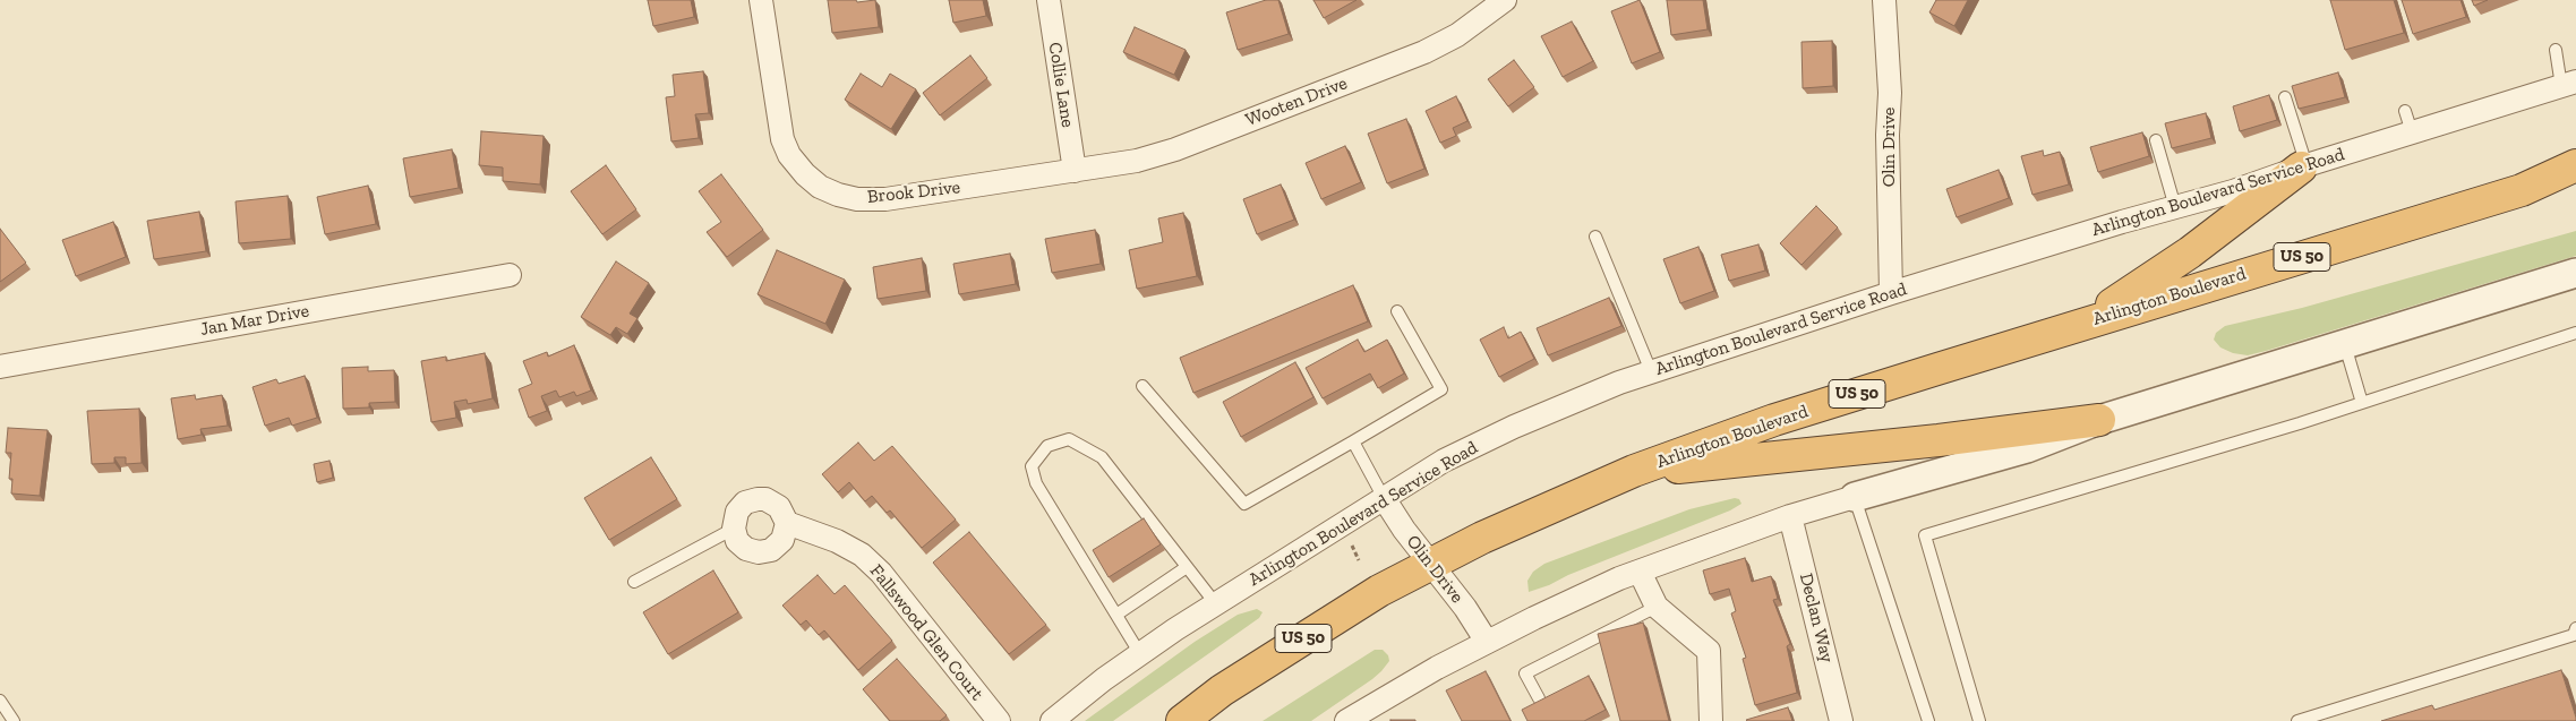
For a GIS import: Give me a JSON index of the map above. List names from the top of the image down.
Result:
{
  "streets": {
    "highway": ["US 50", "Arlington Boulevard"],
    "street": [
      "Collie Lane",
      "Wooten Drive",
      "Olin Drive",
      "Brook Drive",
      "Arlington Boulevard Service Road",
      "Jan Mar Drive",
      "Declan Way",
      "Fallswood Glen Court"
    ]
  },
  "crossings": [
    ["Collie Lane", "Wooten Drive"],
    ["Collie Lane", "Brook Drive"],
    ["Wooten Drive", "Brook Drive"],
    ["Olin Drive", "Arlington Boulevard Service Road"],
    ["Olin Drive", "Arlington Boulevard"]
  ]
}
